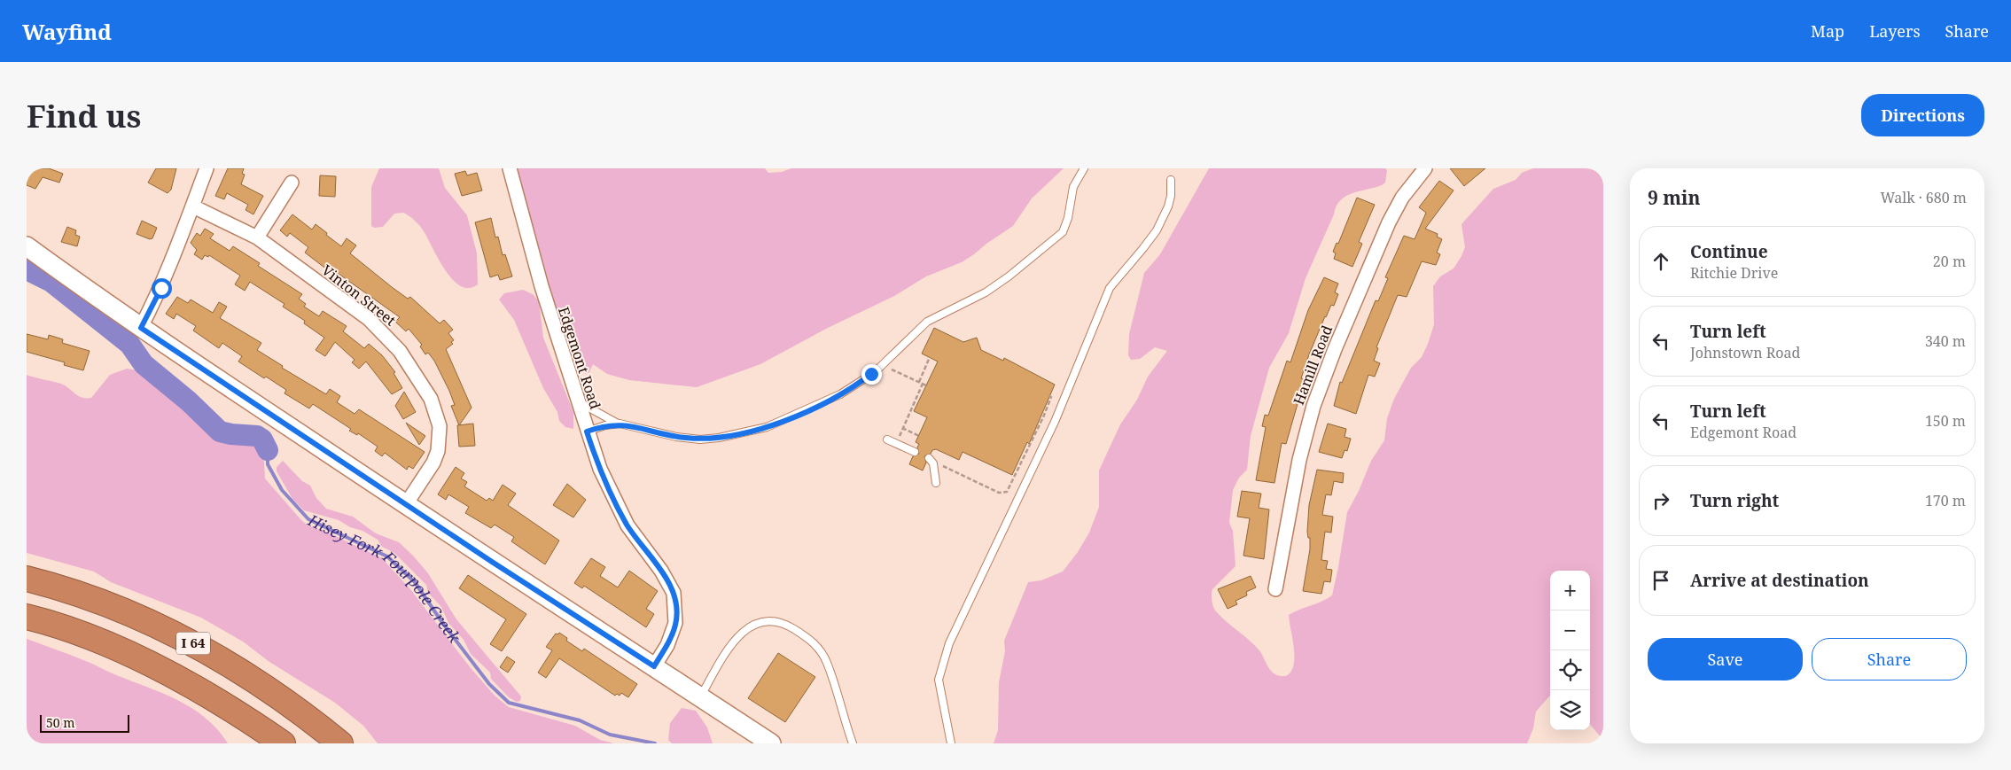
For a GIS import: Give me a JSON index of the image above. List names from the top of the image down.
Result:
{
  "streets": {
    "highway": ["I 64"],
    "street": ["Vinton Street", "Edgemont Road", "Hamill Road"]
  },
  "water": ["Hisey Fork Fourpole Creek"],
  "scale_bar": "50 m",
  "page": {
    "header": "Wayfind",
    "nav": ["Map", "Layers", "Share"],
    "buttons": [
      "Directions",
      ["Save", "Share"]
    ],
    "title": "Find us",
    "heading": ["9 min", "Walk · 680 m"],
    "list": [
      ["Continue", "Ritchie Drive", "20 m"],
      ["Turn left", "Johnstown Road", "340 m"],
      ["Turn left", "Edgemont Road", "150 m"],
      ["Turn right", "170 m"],
      "Arrive at destination"
    ],
    "map_buttons": ["+", "−"],
    "scale": "50 m"
  }
}
